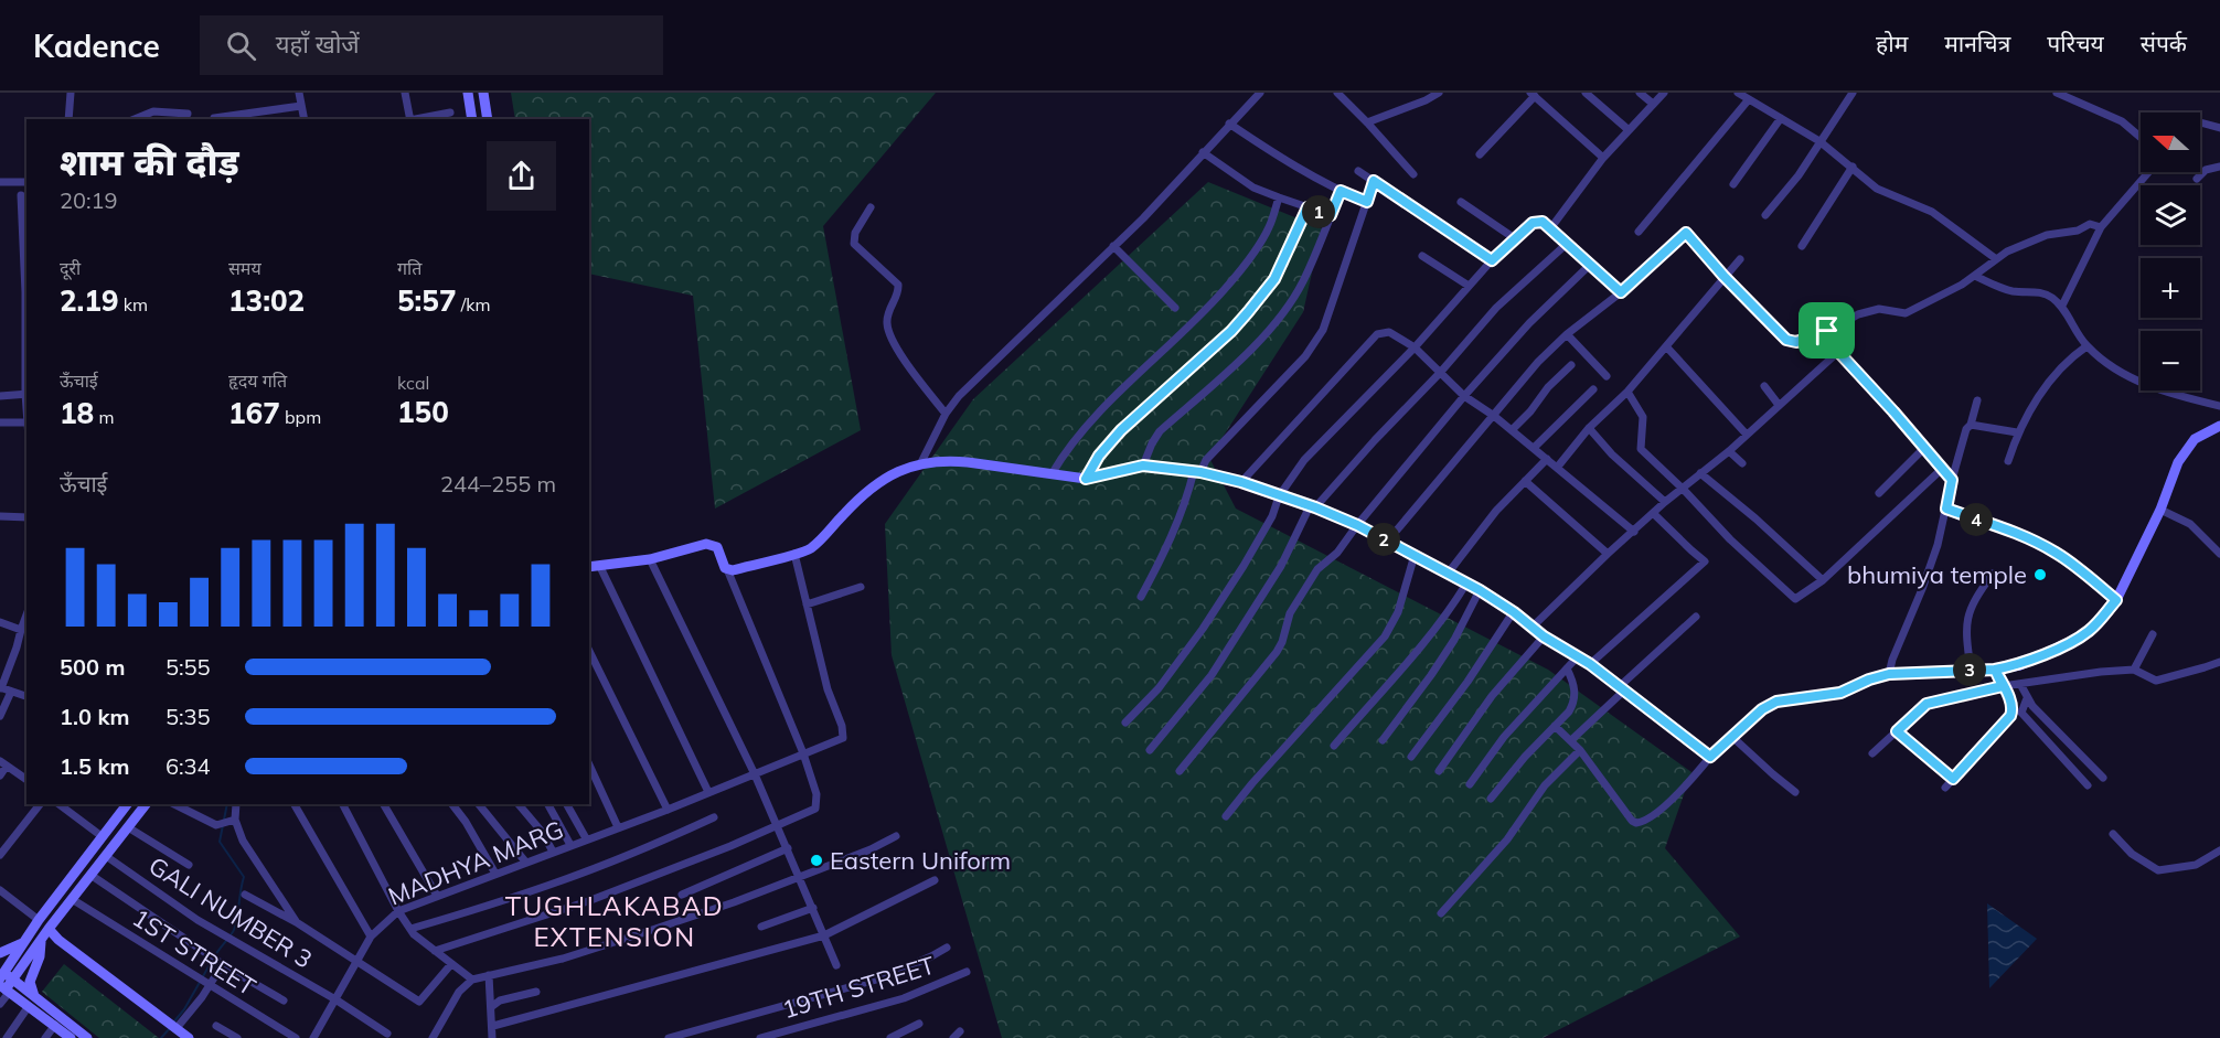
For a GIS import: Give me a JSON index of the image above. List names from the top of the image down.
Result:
{
  "streets": {
    "street": [
      "MADHYA MARG",
      "GALI NUMBER 3",
      "1ST STREET",
      "19TH STREET"
    ]
  },
  "crossings": [
    ["MADHYA MARG", "GALI NUMBER 3"]
  ],
  "districts": ["TUGHLAKABAD EXTENSION"],
  "places": ["bhumiya temple", "Eastern Uniform"],
  "north": "left",
  "page": {
    "header": "Kadence",
    "search": "यहाँ खोजें",
    "nav": [
      "होम",
      "मानचित्र",
      "परिचय",
      "संपर्क"
    ],
    "map_buttons": ["+", "−"],
    "heading": ["शाम की दौड़", "20:19"],
    "pins": [
      "1",
      "4",
      "2",
      "3"
    ],
    "stats": [
      ["दूरी", "2.19 km"],
      ["समय", "13:02"],
      ["गति", "5:57 /km"],
      ["ऊँचाई", "18 m"],
      ["हृदय गति", "167 bpm"],
      ["kcal", "150"]
    ],
    "chart": ["ऊँचाई", "244–255 m"],
    "list": [
      {
        "name": "500 m",
        "note": "5:55"
      },
      {
        "name": "1.0 km",
        "note": "5:35"
      },
      {
        "name": "1.5 km",
        "note": "6:34"
      }
    ]
  }
}
